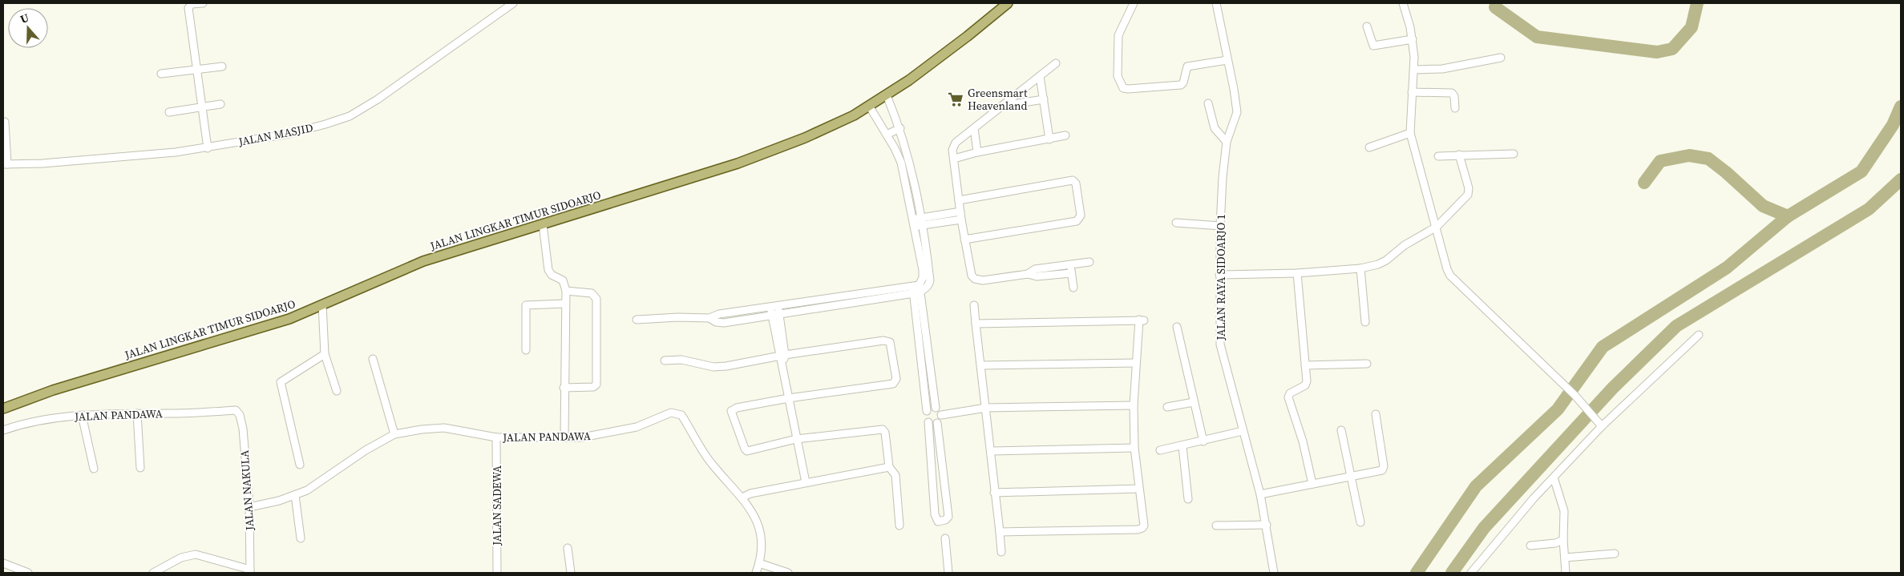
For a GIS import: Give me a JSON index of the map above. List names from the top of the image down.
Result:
{
  "streets": {
    "main road": ["JALAN LINGKAR TIMUR SIDOARJO"],
    "street": [
      "JALAN MASJID",
      "JALAN RAYA SIDOARJO 1",
      "JALAN PANDAWA",
      "JALAN NAKULA",
      "JALAN SADEWA"
    ]
  },
  "crossings": [
    ["JALAN PANDAWA", "JALAN NAKULA"],
    ["JALAN PANDAWA", "JALAN SADEWA"]
  ],
  "places": {
    "supermarket": ["Greensmart Heavenland"]
  },
  "north": "top"
}
